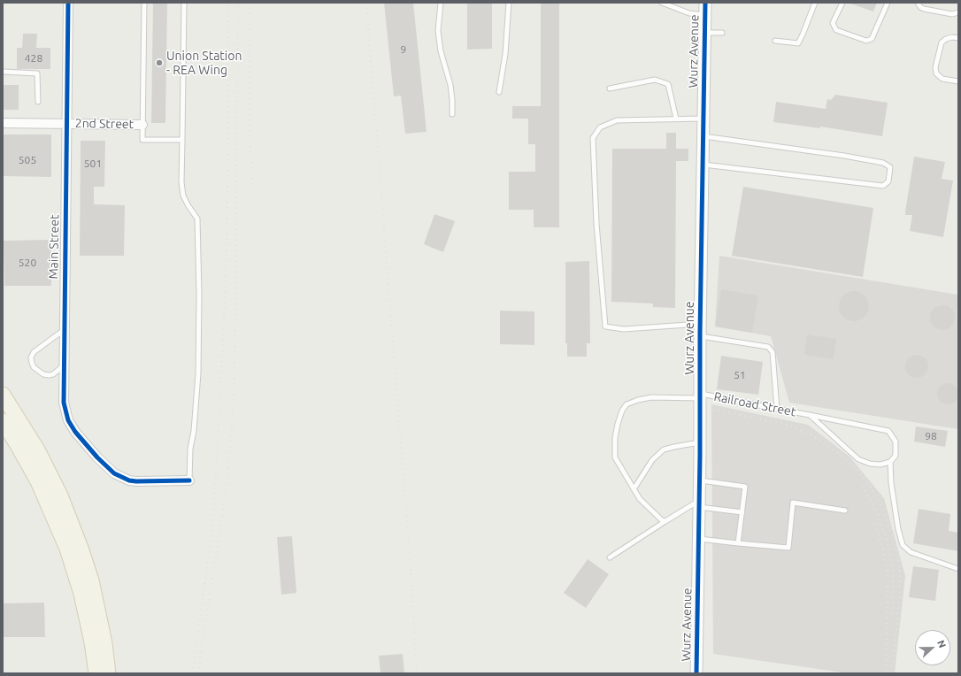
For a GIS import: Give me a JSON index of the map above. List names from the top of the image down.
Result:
{
  "streets": {
    "street": ["Wurz Avenue", "2nd Street", "Main Street"],
    "lane": ["Railroad Street"]
  },
  "crossings": [
    ["Wurz Avenue", "Railroad Street"],
    ["2nd Street", "Main Street"]
  ],
  "places": ["Union Station - REA Wing"],
  "house_numbers": [
    "9",
    "428",
    "505",
    "501",
    "520",
    "51",
    "98"
  ],
  "north": "right"
}
